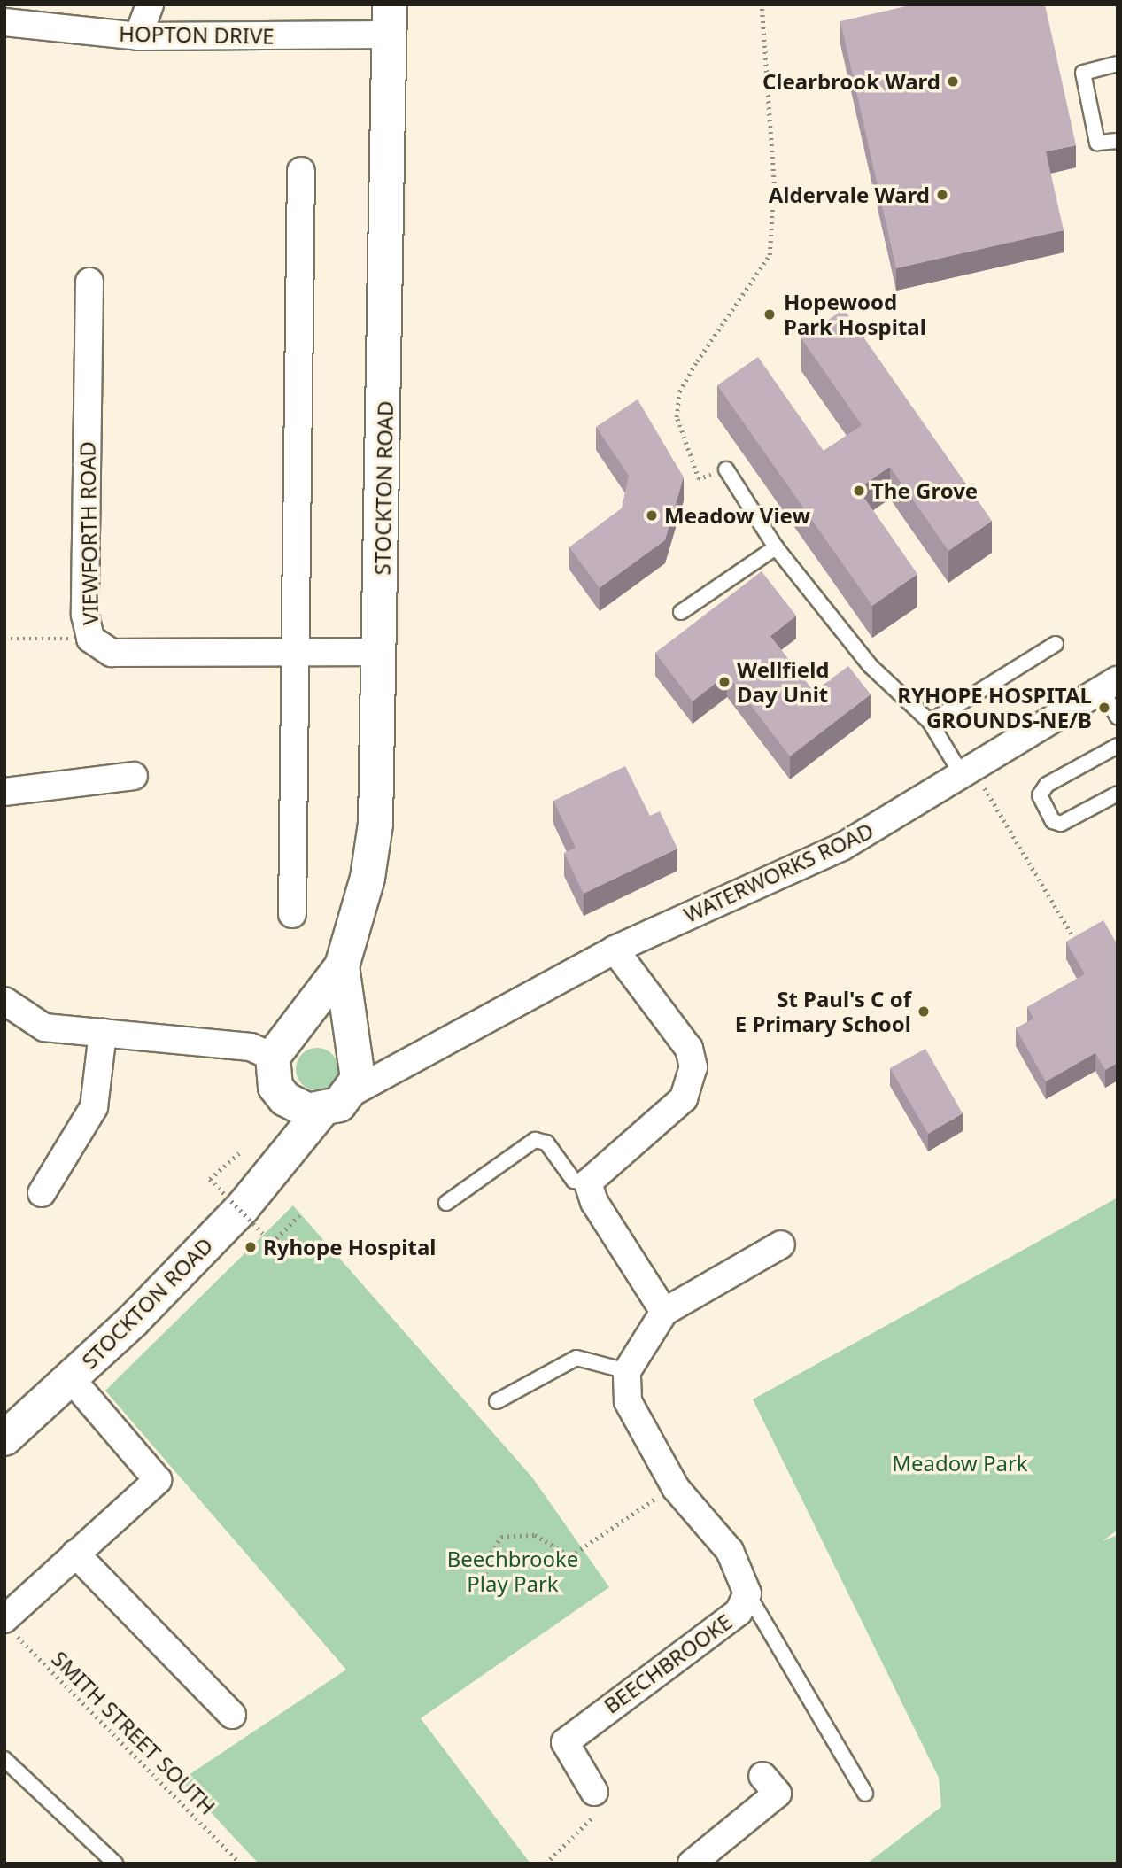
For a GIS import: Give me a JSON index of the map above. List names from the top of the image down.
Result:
{
  "streets": {
    "main road": ["STOCKTON ROAD"],
    "street": [
      "HOPTON DRIVE",
      "VIEWFORTH ROAD",
      "WATERWORKS ROAD",
      "BEECHBROOKE"
    ],
    "path": ["SMITH STREET SOUTH"]
  },
  "crossings": [
    ["HOPTON DRIVE", "STOCKTON ROAD"],
    ["STOCKTON ROAD", "VIEWFORTH ROAD"],
    ["STOCKTON ROAD", "WATERWORKS ROAD"]
  ],
  "parks": ["Meadow Park", "Beechbrooke Play Park"],
  "places": [
    "Clearbrook Ward",
    "Aldervale Ward",
    "Hopewood Park Hospital",
    "The Grove",
    "Meadow View",
    "Wellfield Day Unit",
    "RYHOPE HOSPITAL GROUNDS-NE/B",
    "St Paul's C of E Primary School",
    "Ryhope Hospital"
  ]
}
